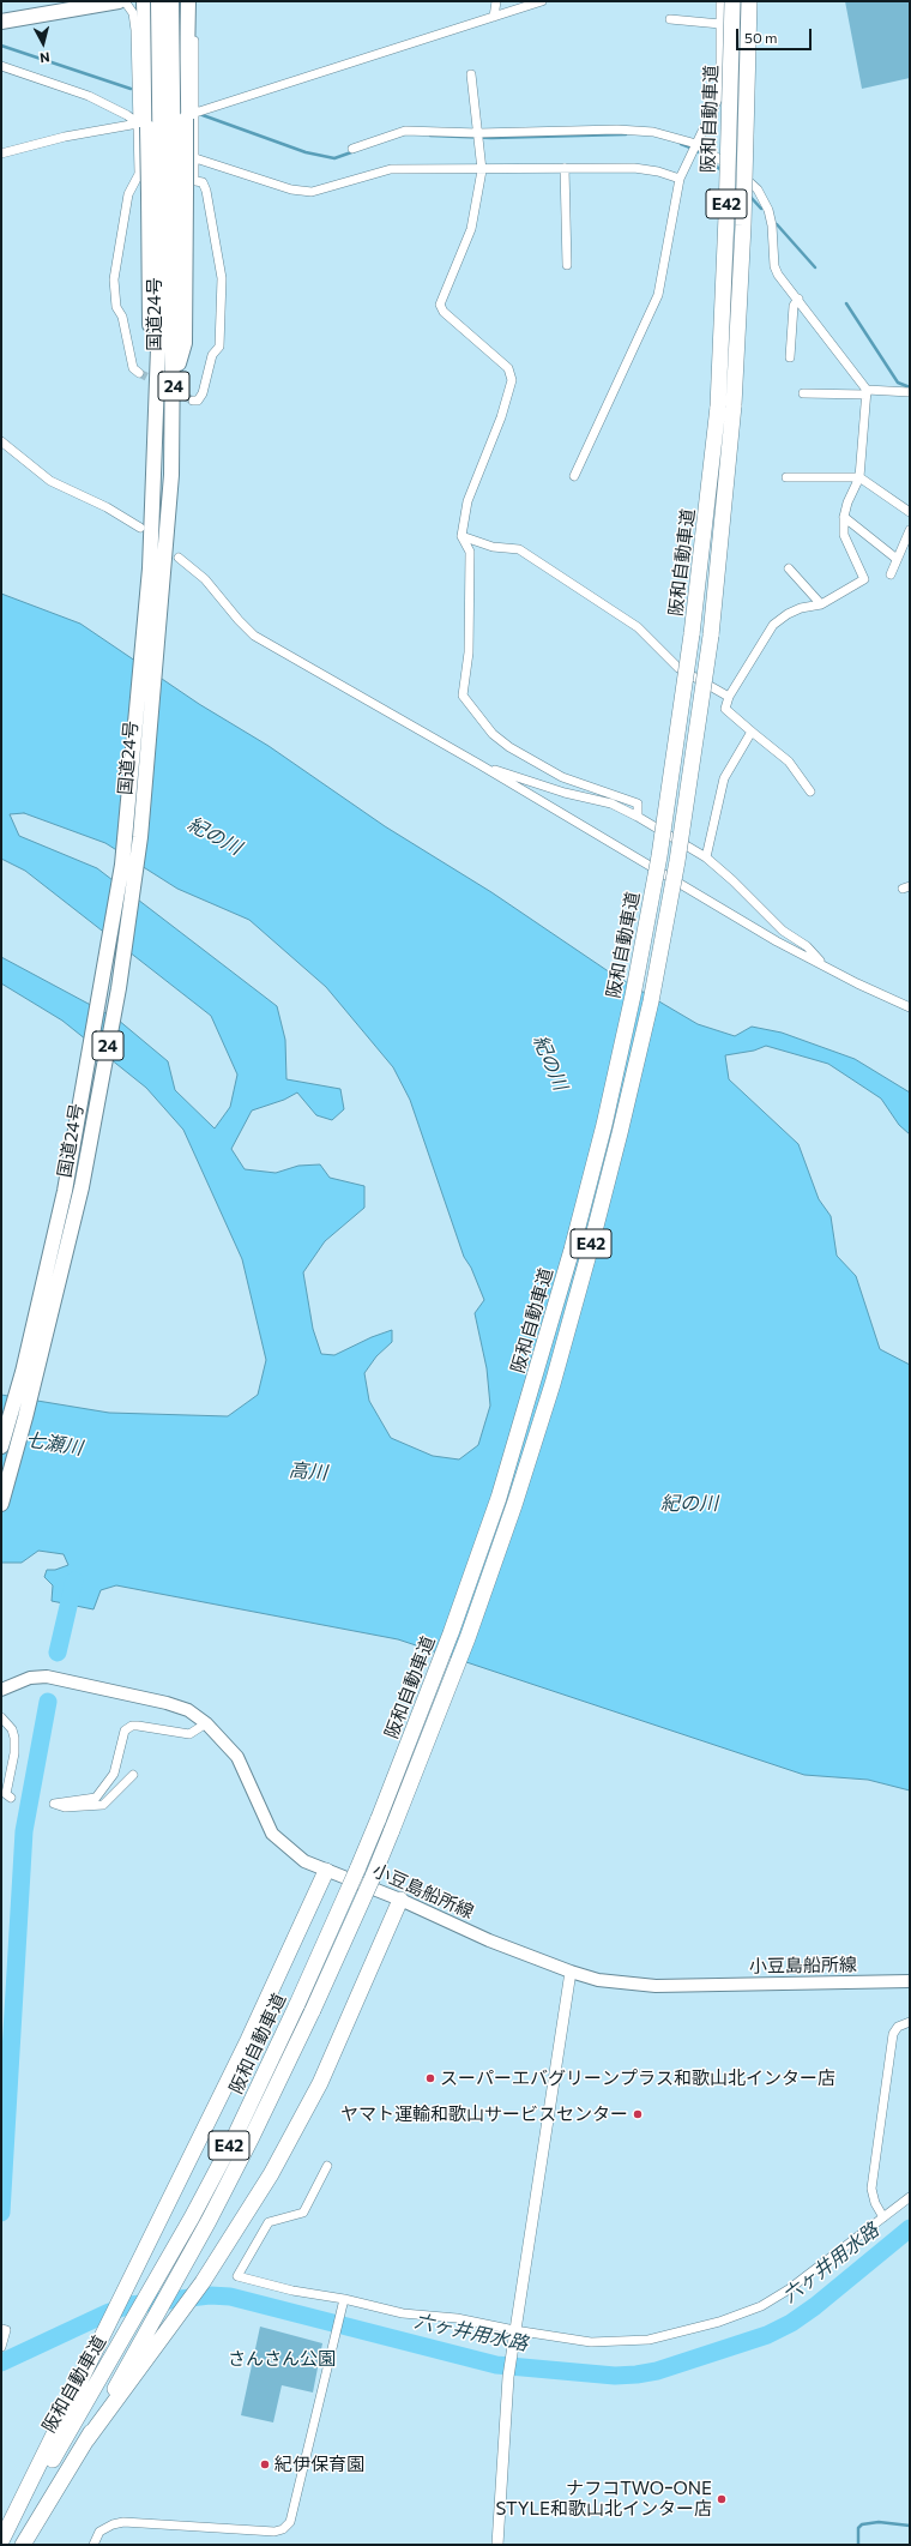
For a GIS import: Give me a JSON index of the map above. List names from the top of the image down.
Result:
{
  "streets": {
    "highway": ["阪和自動車道", "E42"],
    "main road": ["国道24号", "24", "小豆島船所線"]
  },
  "water": [
    "紀の川",
    "七瀬川",
    "高川",
    "六ヶ井用水路"
  ],
  "parks": ["さんさん公園"],
  "places": [
    "スーパーエバグリーンプラス和歌山北インター店",
    "ヤマト運輸和歌山サービスセンター",
    "紀伊保育園",
    "ナフコTWOｰONE STYLE和歌山北インター店"
  ],
  "scale_bar": "50 m",
  "north": "bottom"
}
